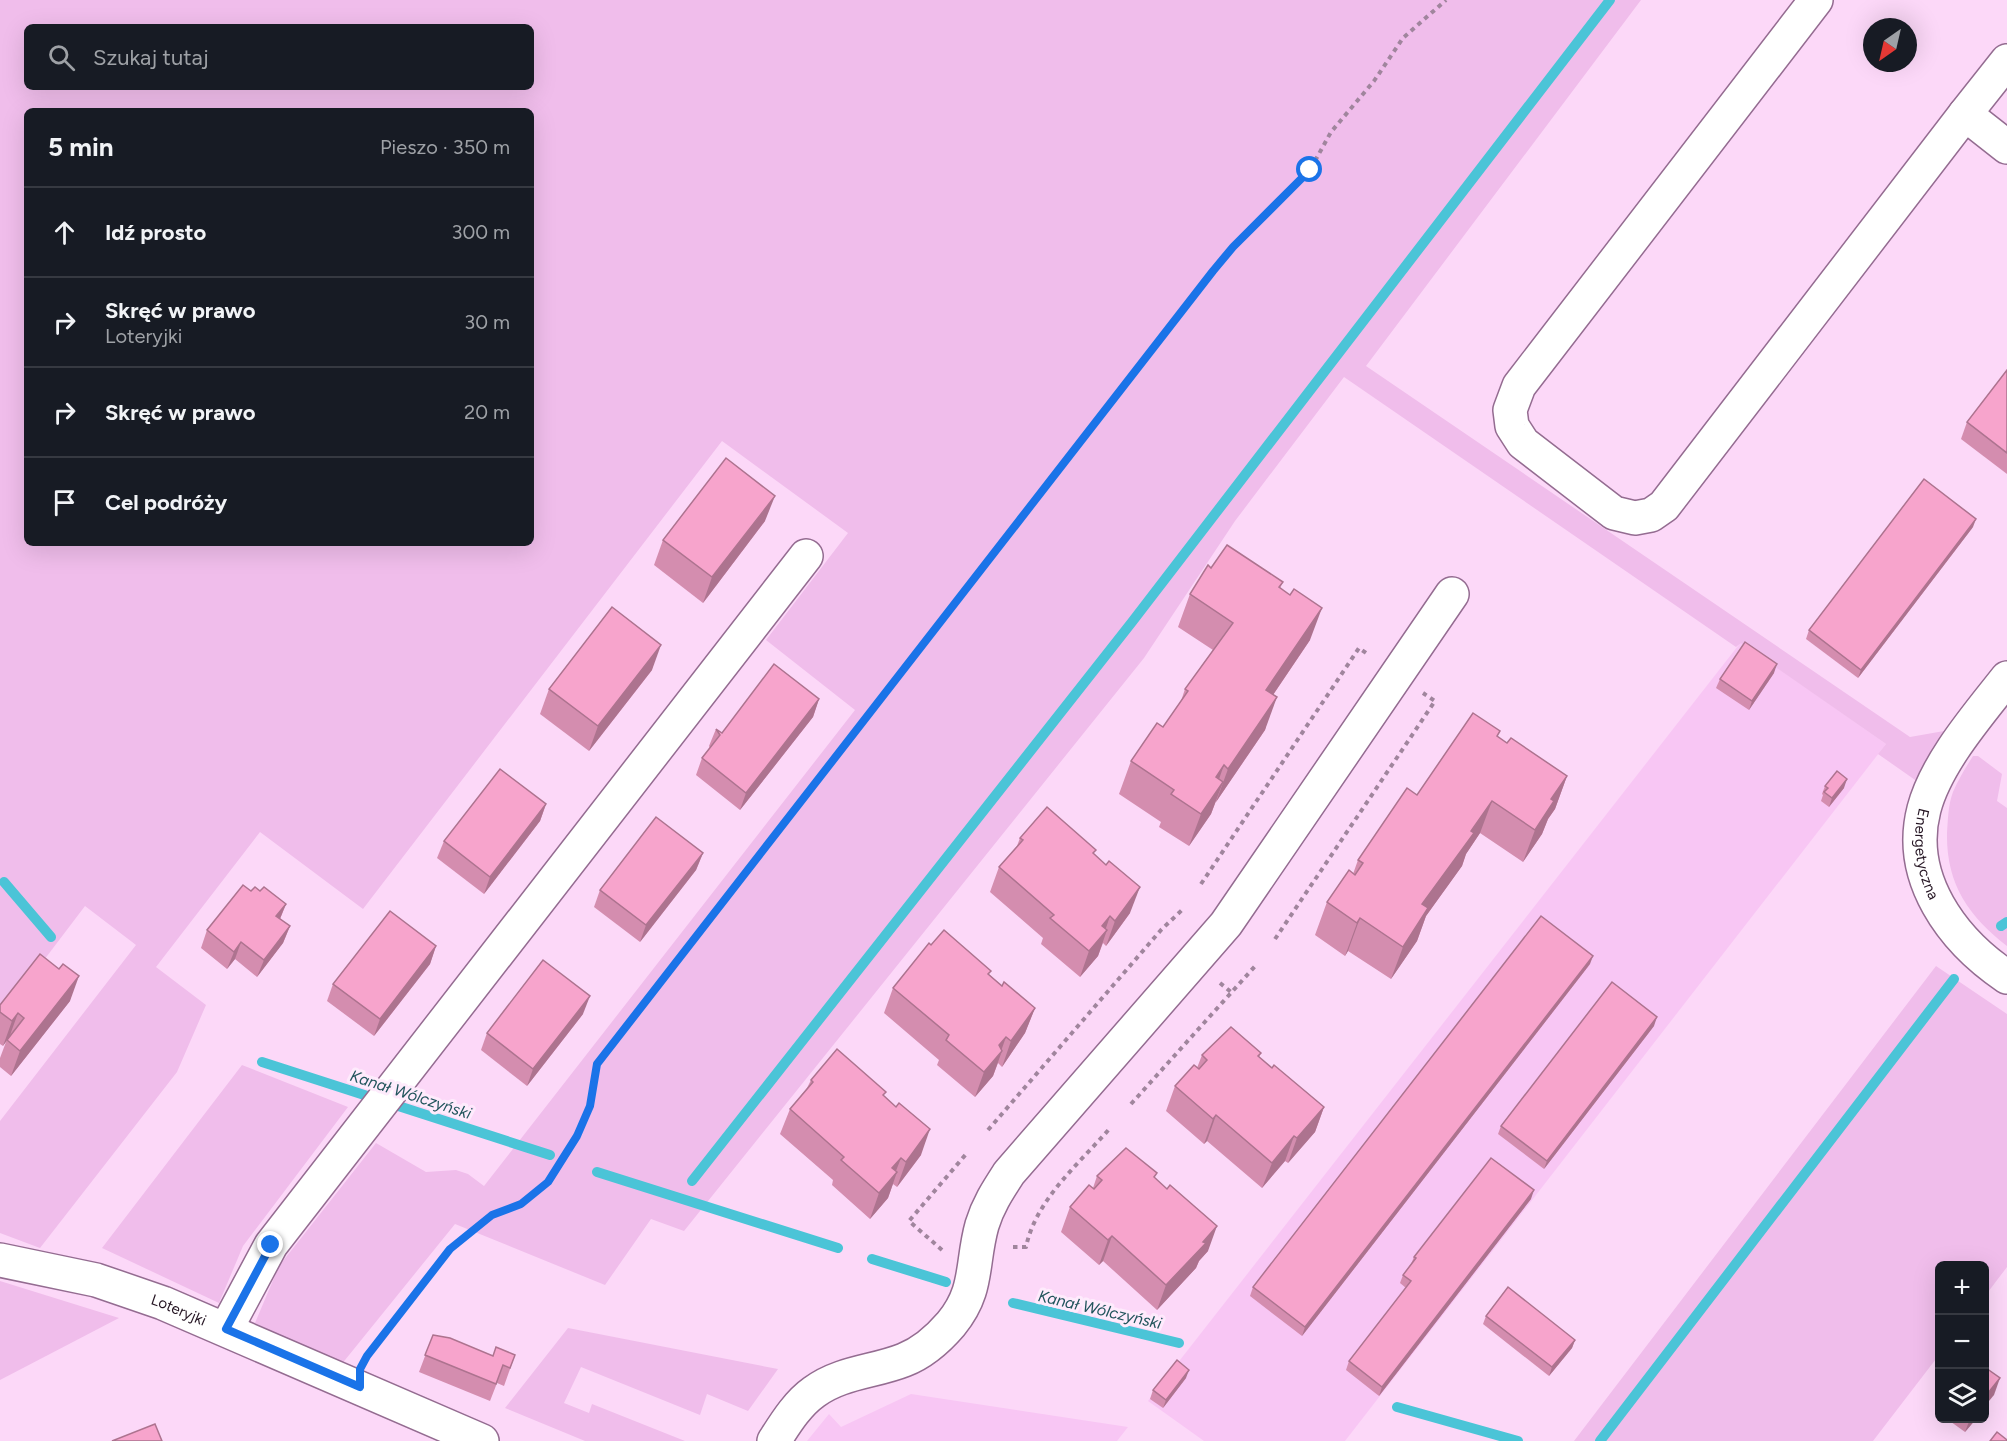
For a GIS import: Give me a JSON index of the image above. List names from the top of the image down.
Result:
{
  "streets": {
    "street": ["Energetyczna", "Loteryjki"]
  },
  "water": ["Kanał Wólczyński"],
  "north": "bottom left",
  "page": {
    "search": "Szukaj tutaj",
    "heading": ["5 min", "Pieszo · 350 m"],
    "list": [
      ["Idź prosto", "300 m"],
      ["Skręć w prawo", "Loteryjki", "30 m"],
      ["Skręć w prawo", "20 m"],
      "Cel podróży"
    ],
    "map_buttons": ["+", "−"]
  }
}
